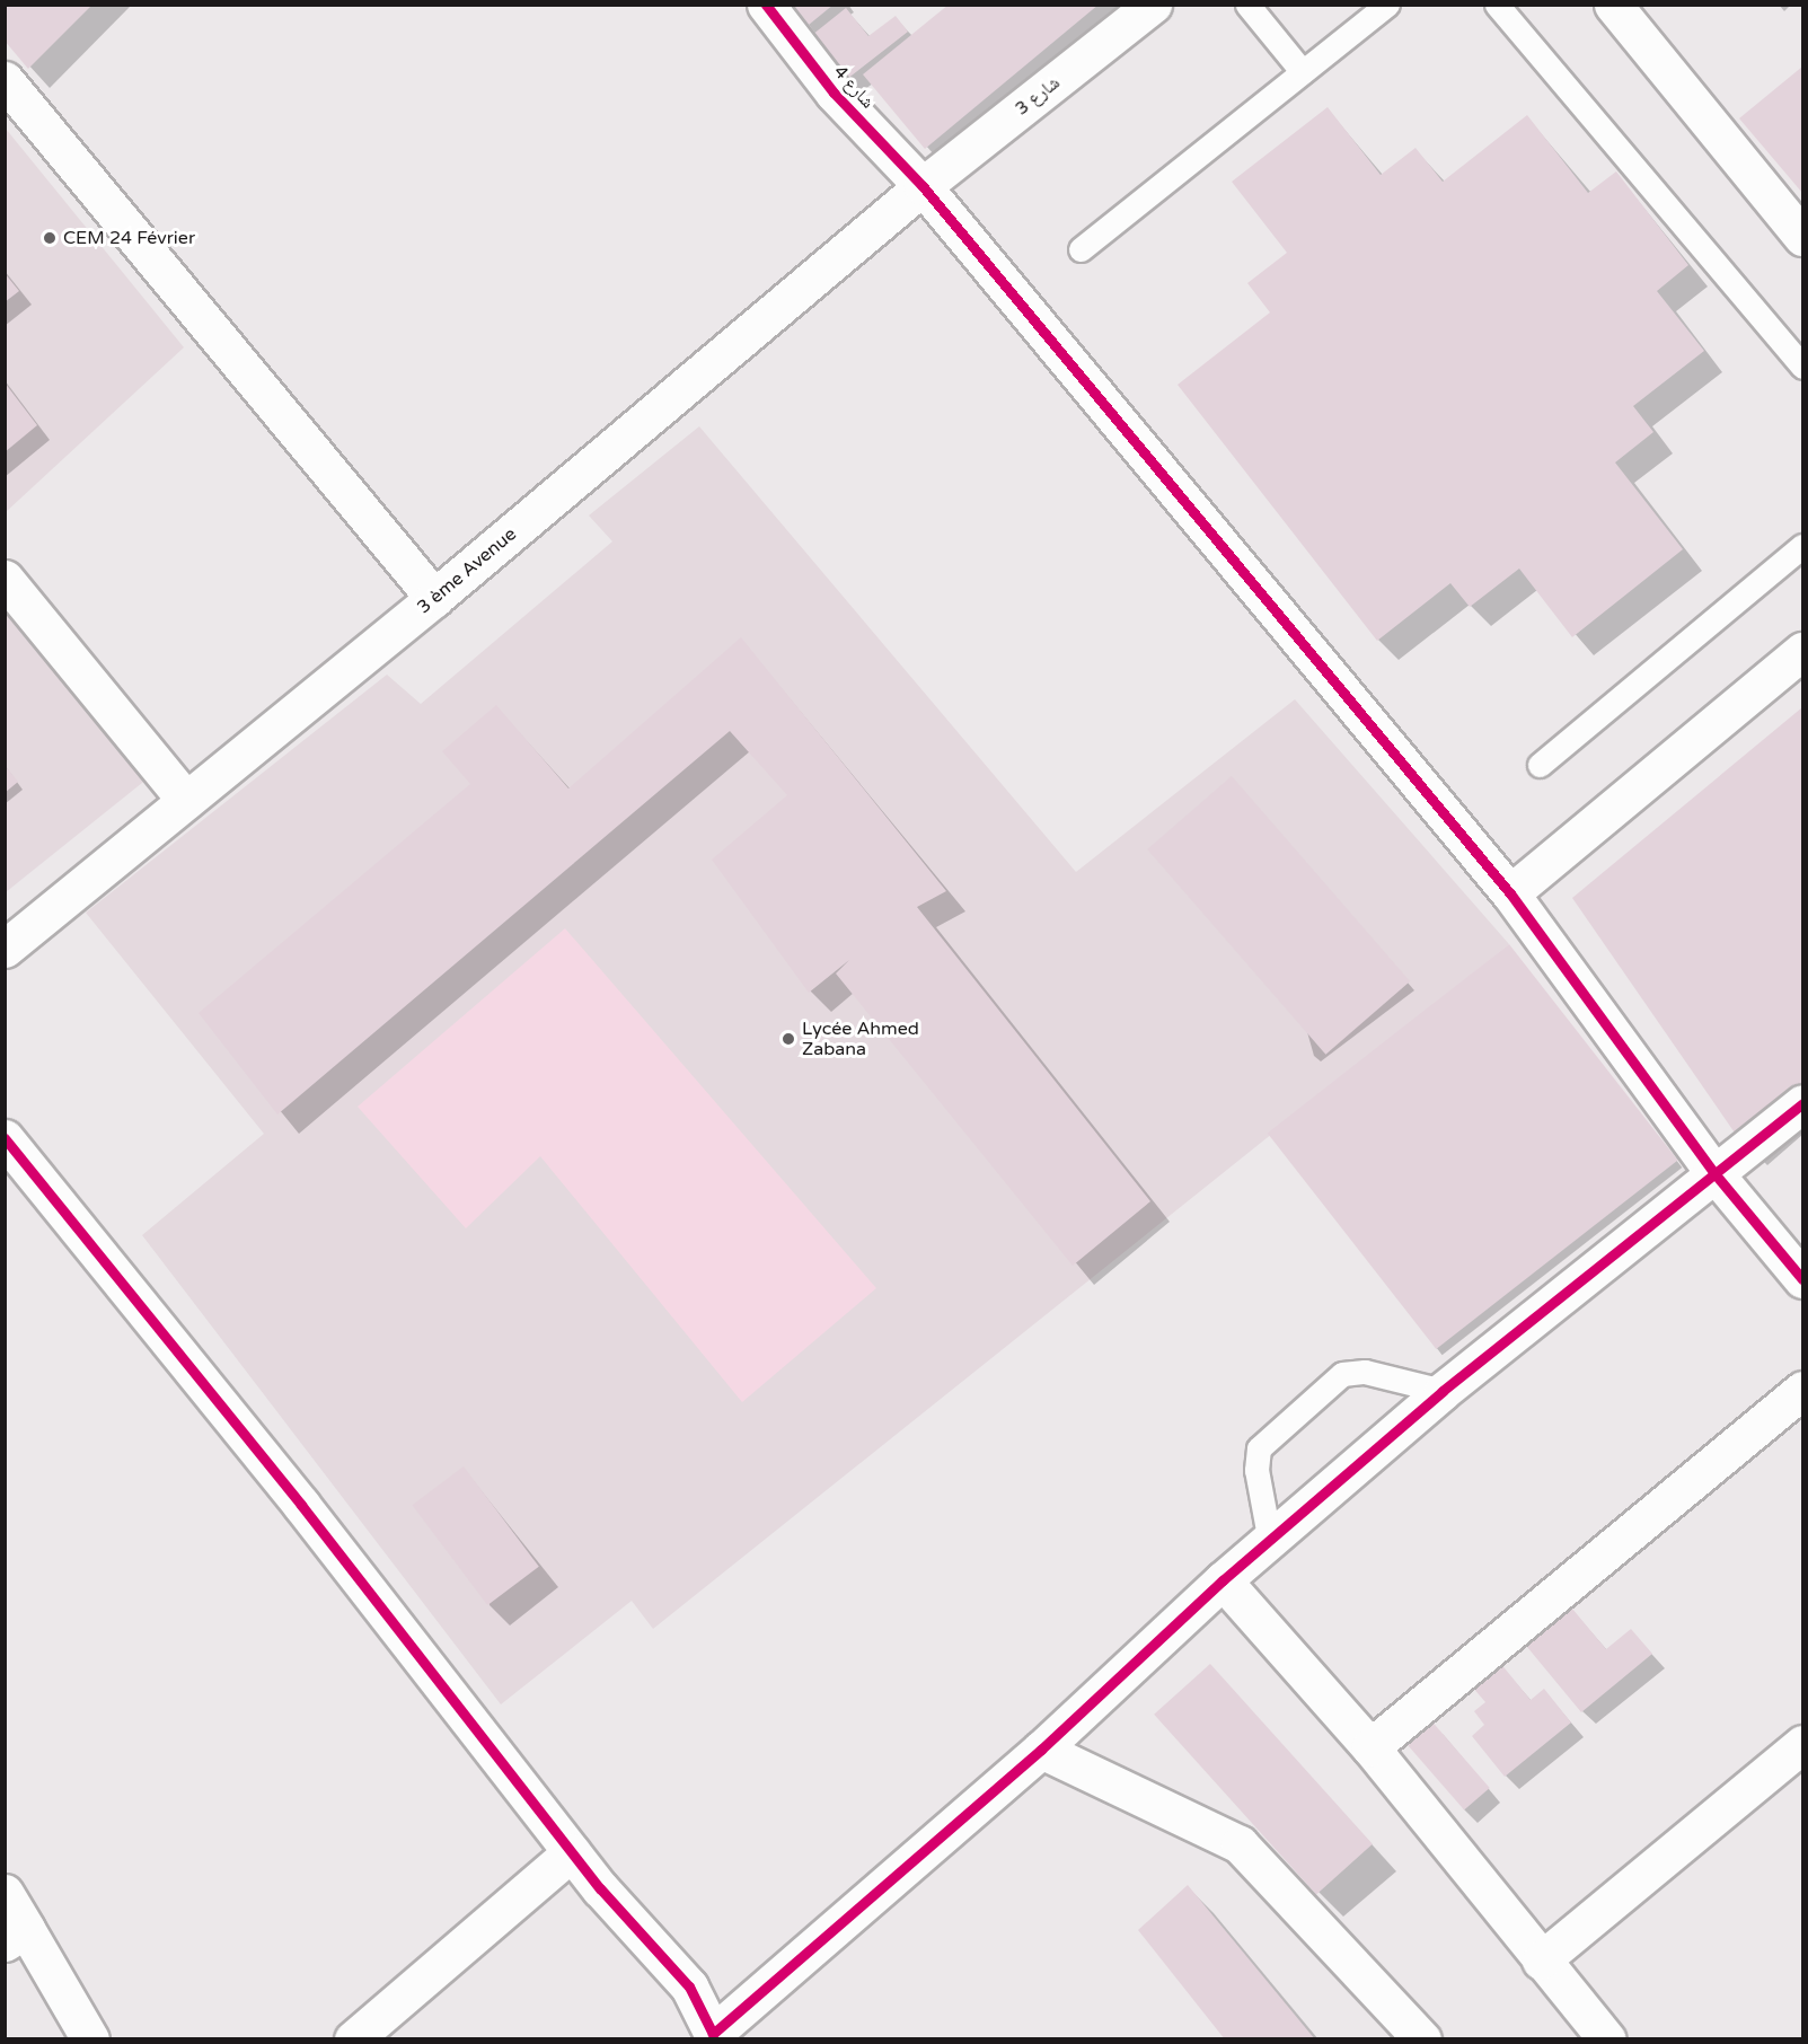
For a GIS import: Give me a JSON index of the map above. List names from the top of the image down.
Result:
{
  "streets": {
    "street": ["شارع 4", "شارع 3", "3 ème Avenue"]
  },
  "crossings": [
    ["شارع 4", "شارع 3"],
    ["شارع 4", "3 ème Avenue"],
    ["شارع 3", "3 ème Avenue"]
  ],
  "places": ["CEM 24 Février", "Lycée Ahmed Zabana"]
}
